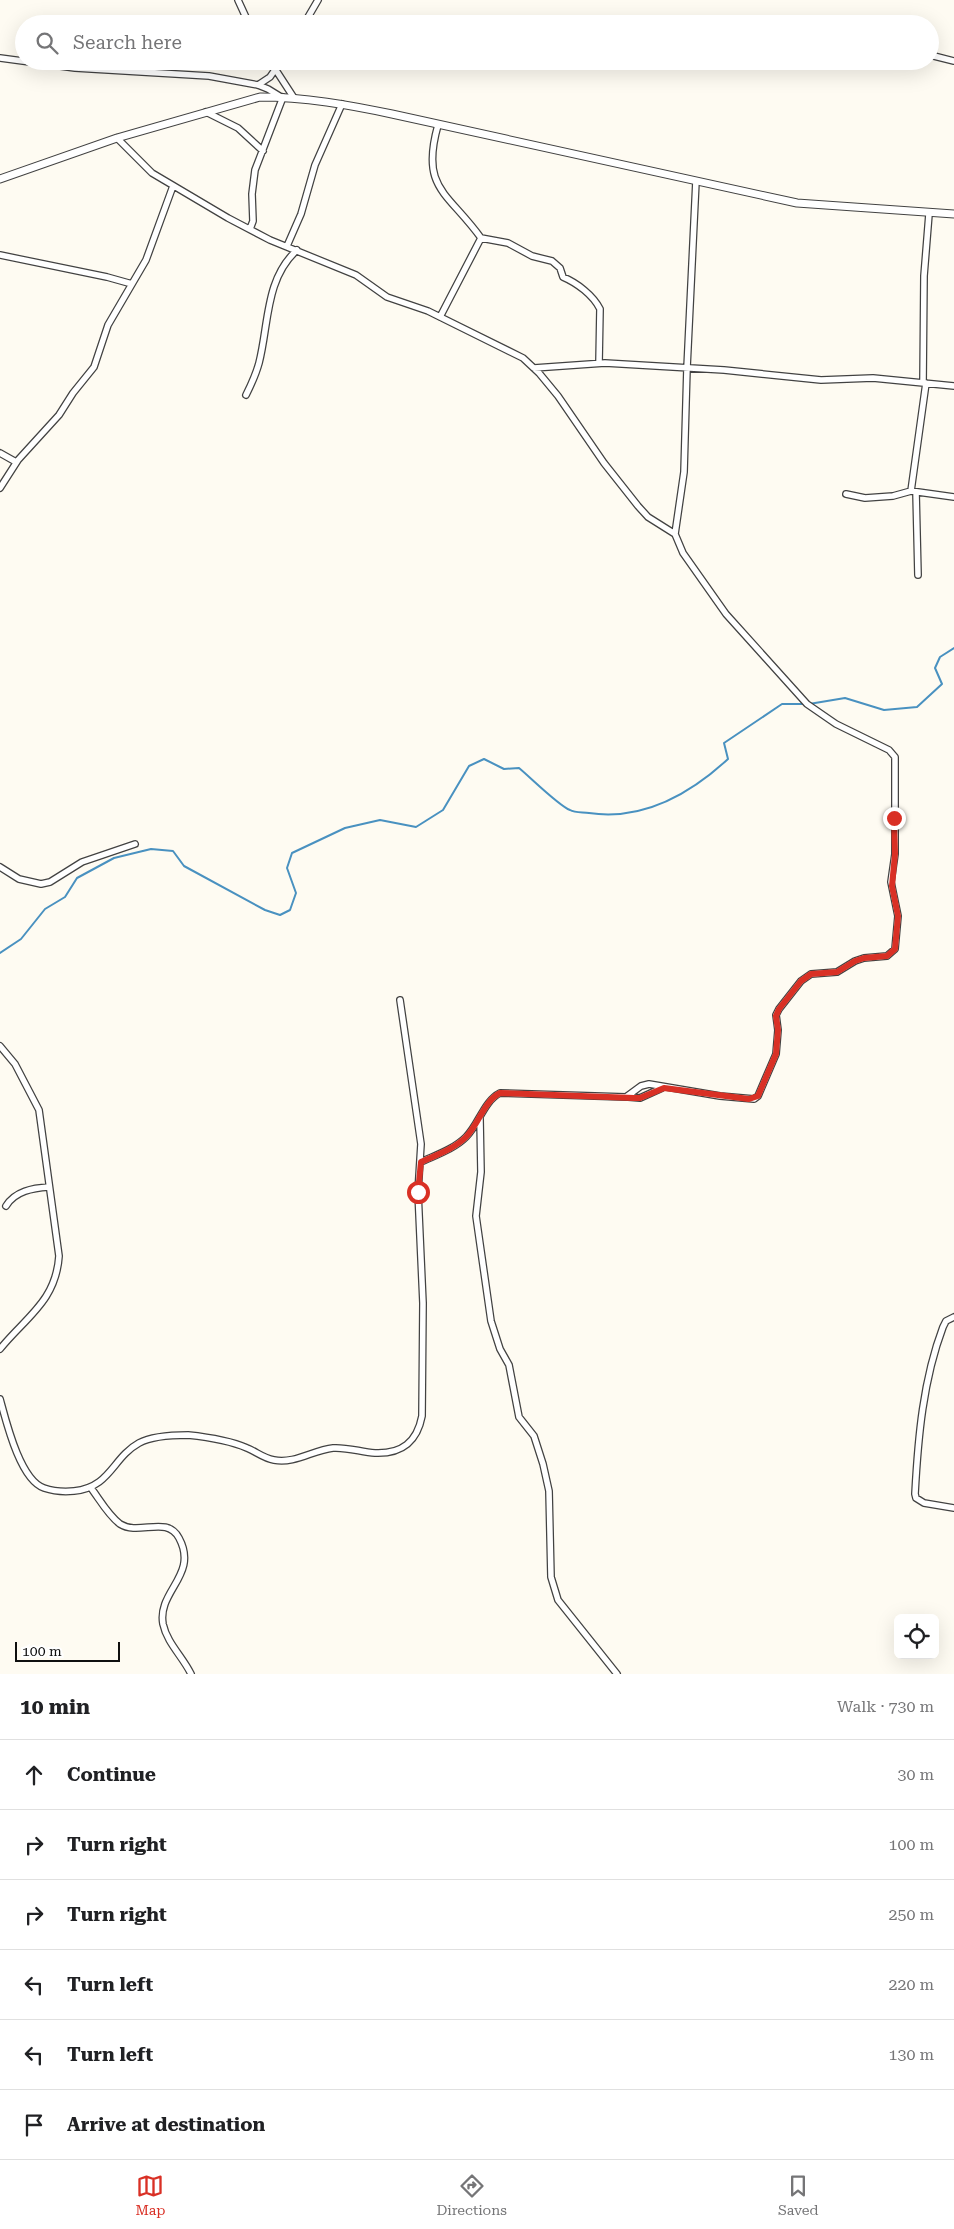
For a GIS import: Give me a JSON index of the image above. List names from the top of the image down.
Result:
{
  "scale_bar": "100 m",
  "page": {
    "search": "Search here",
    "scale": "100 m",
    "heading": ["10 min", "Walk · 730 m"],
    "list": [
      ["Continue", "30 m"],
      ["Turn right", "100 m"],
      ["Turn right", "250 m"],
      ["Turn left", "220 m"],
      ["Turn left", "130 m"],
      "Arrive at destination"
    ],
    "nav": ["Map", "Directions", "Saved"]
  }
}
